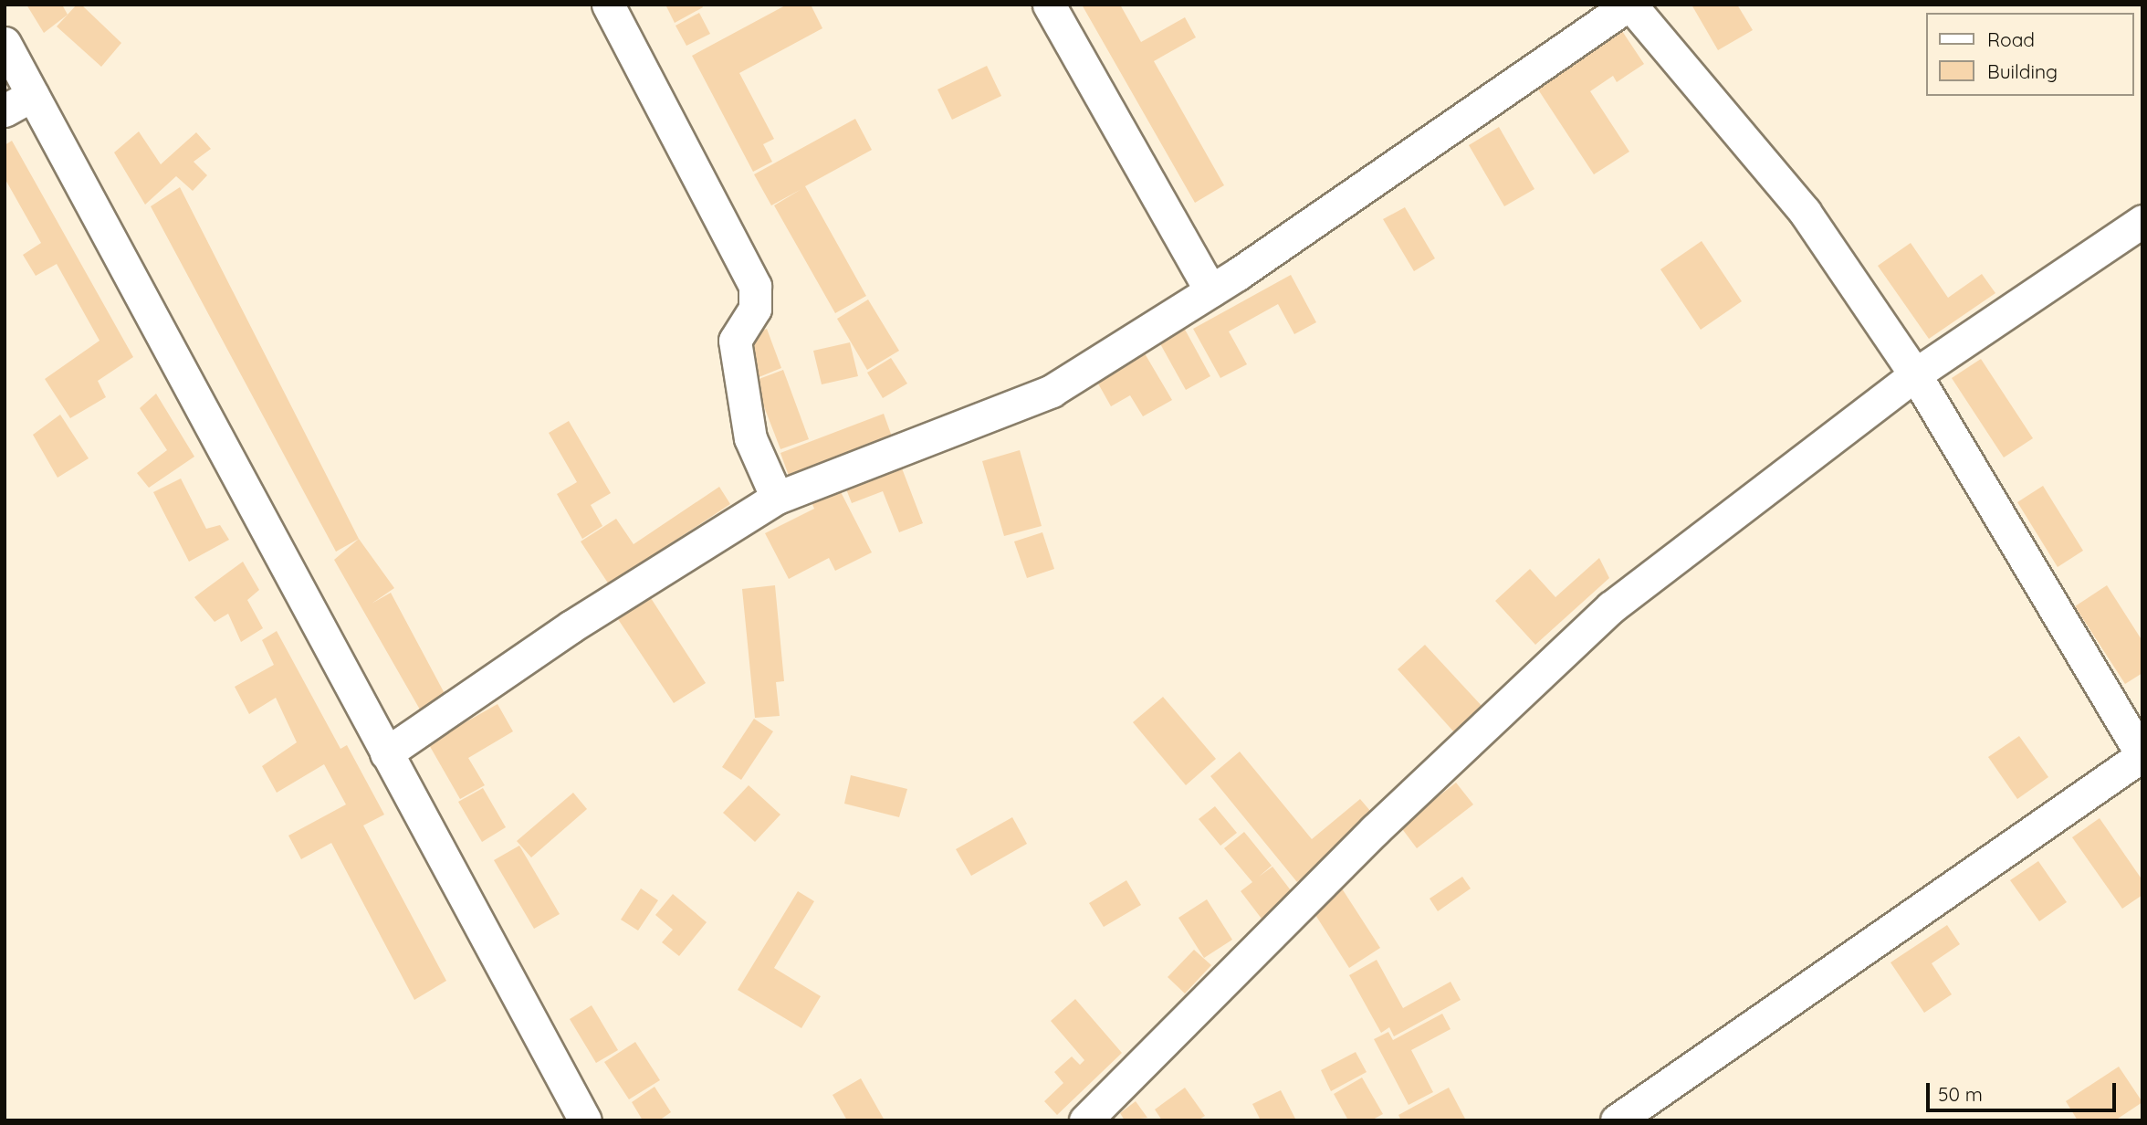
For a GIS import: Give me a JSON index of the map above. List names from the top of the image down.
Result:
{
  "legend": ["Road", "Building"],
  "scale_bar": "50 m"
}
